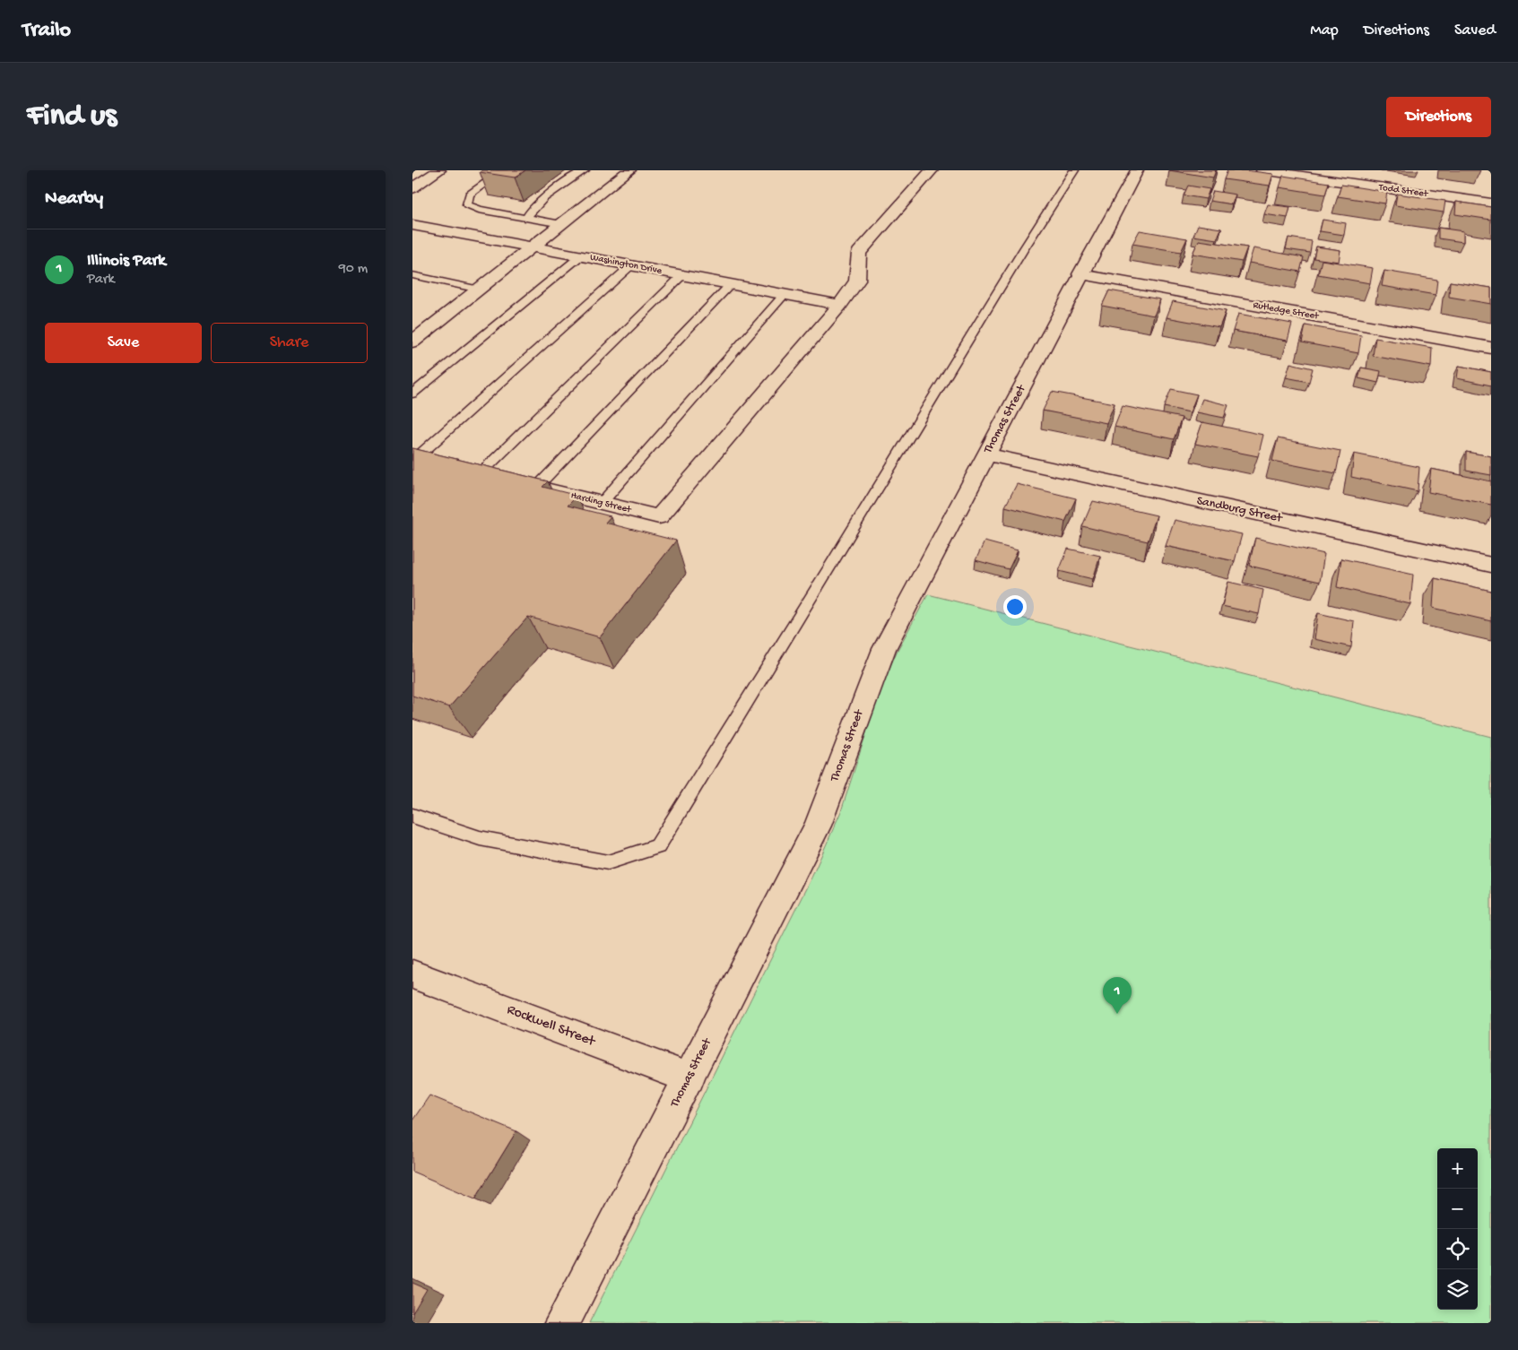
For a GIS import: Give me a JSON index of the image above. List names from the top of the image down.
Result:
{
  "streets": {
    "street": [
      "Todd Street",
      "Washington Drive",
      "Rutledge Street",
      "Thomas Street",
      "Harding Street",
      "Sandburg Street",
      "Rockwell Street"
    ]
  },
  "crossings": [
    ["Washington Drive", "Harding Street"],
    ["Rutledge Street", "Thomas Street"],
    ["Thomas Street", "Sandburg Street"],
    ["Thomas Street", "Rockwell Street"]
  ],
  "page": {
    "header": "Trailo",
    "nav": ["Map", "Directions", "Saved"],
    "buttons": [
      "Directions",
      ["Save", "Share"]
    ],
    "title": "Find us",
    "heading": "Nearby",
    "list": [
      {
        "mark": "1",
        "name": "Illinois Park",
        "note": "Park",
        "value": "90 m"
      }
    ],
    "pins": "1",
    "map_buttons": ["+", "−"]
  }
}
